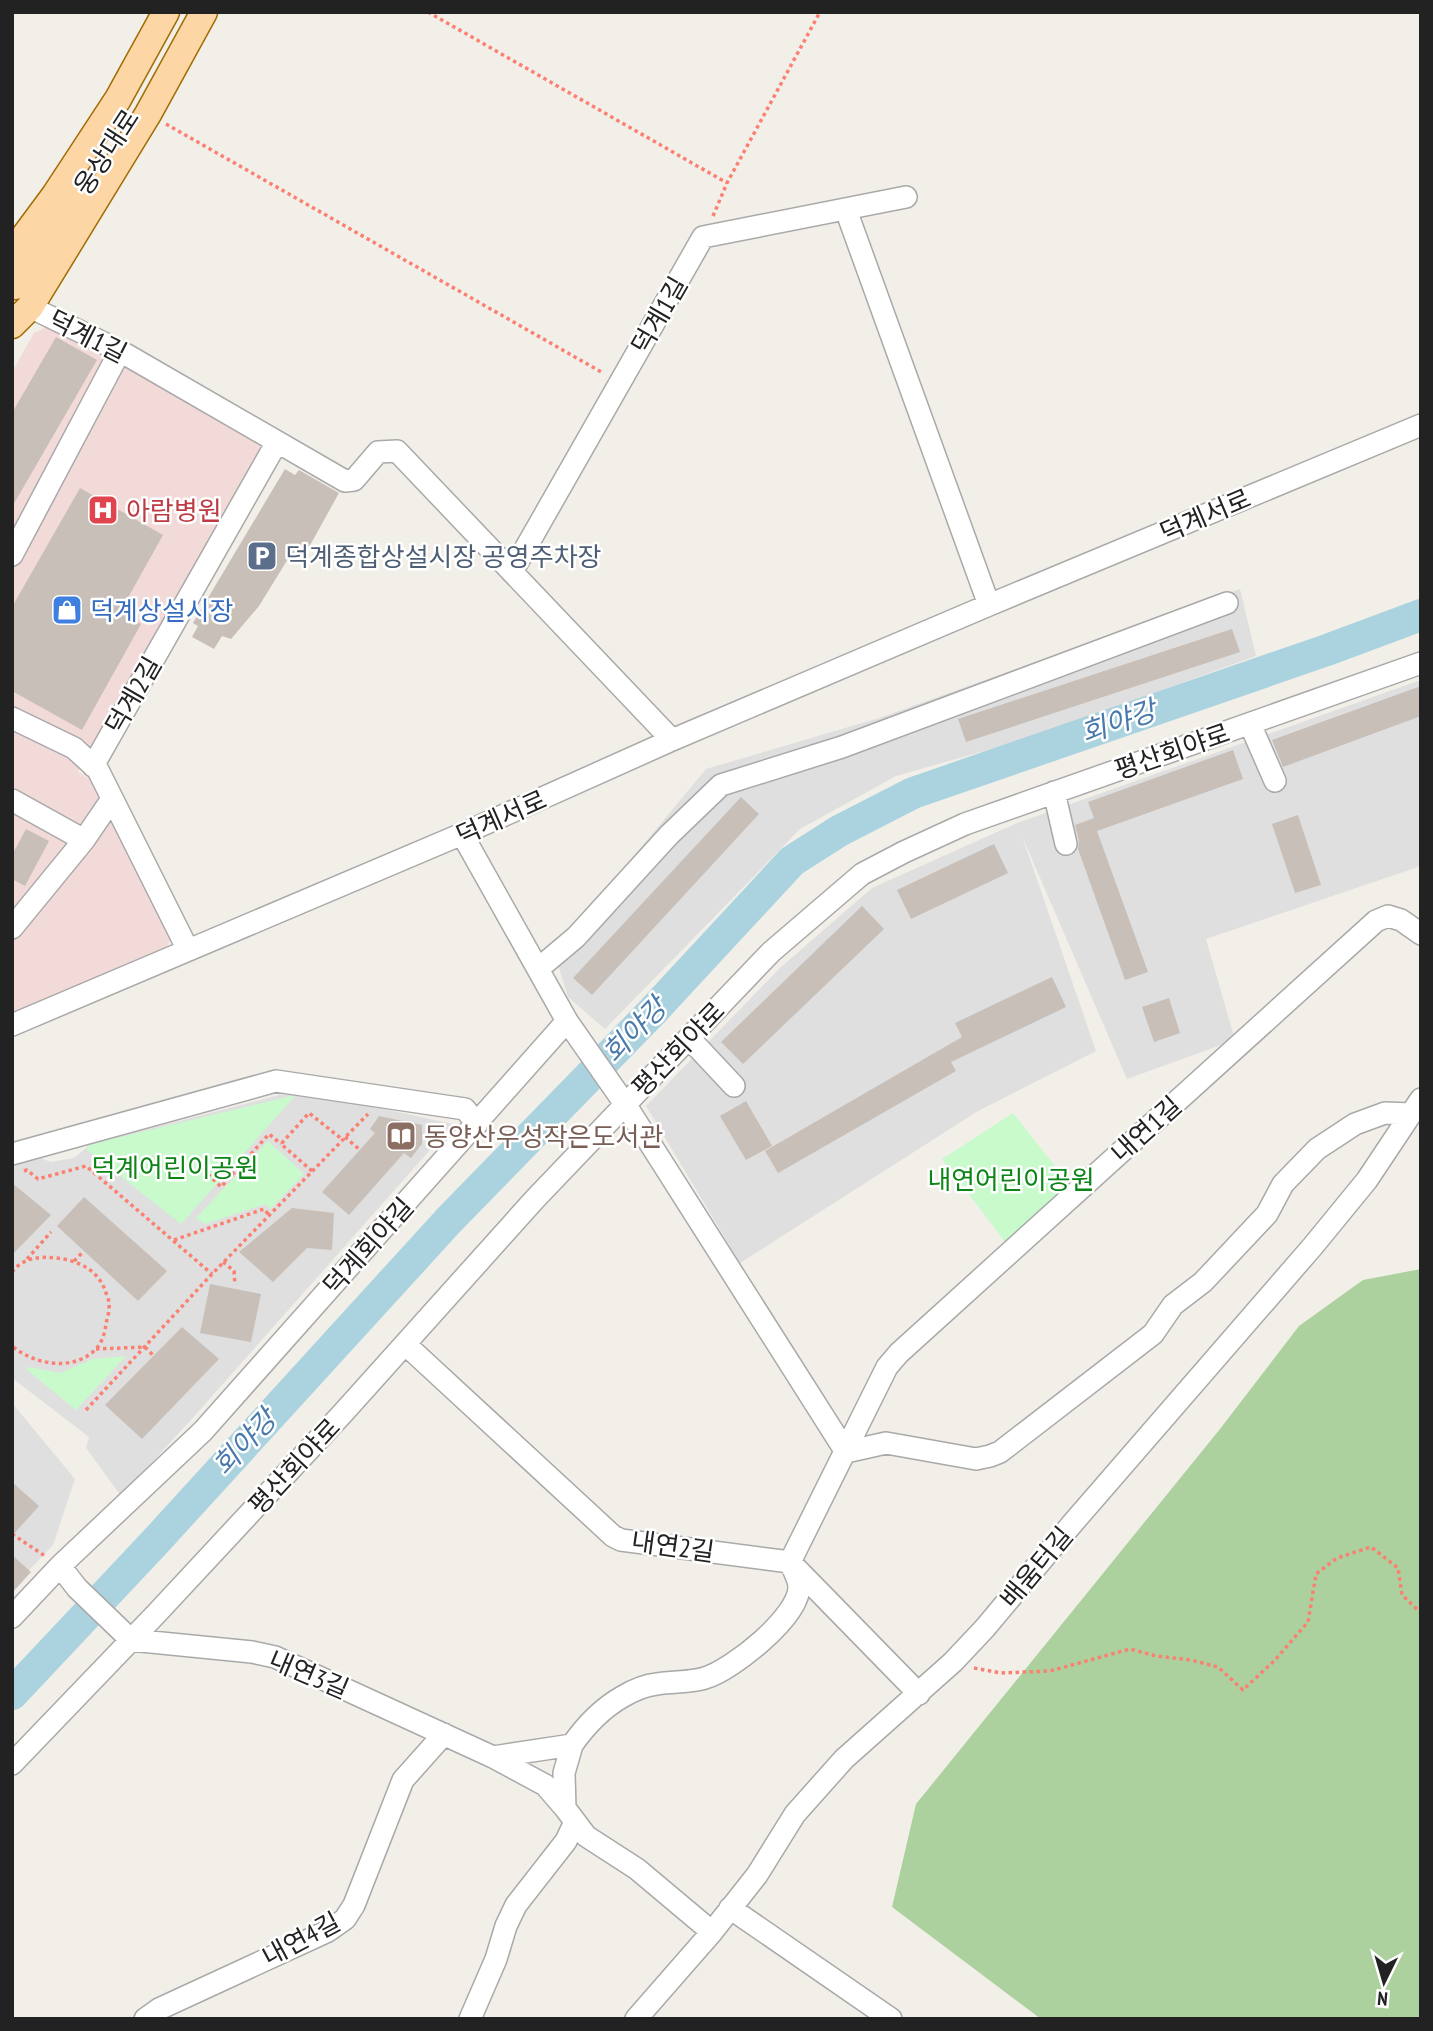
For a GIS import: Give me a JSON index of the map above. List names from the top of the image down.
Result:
{
  "streets": {
    "main road": ["웅상대로"],
    "street": [
      "덕계1길",
      "덕계서로",
      "덕계2길",
      "평산회야로",
      "내연1길",
      "덕계회야길",
      "내연2길",
      "배움터길",
      "내연3길",
      "내연4길"
    ]
  },
  "crossings": [
    ["웅상대로", "덕계1길"],
    ["덕계1길", "덕계서로"],
    ["덕계1길", "덕계2길"],
    ["덕계서로", "덕계2길"],
    ["평산회야로", "내연2길"],
    ["평산회야로", "내연3길"],
    ["내연1길", "내연2길"],
    ["배움터길", "내연3길"],
    ["내연3길", "내연4길"]
  ],
  "water": ["회야강"],
  "parks": ["덕계어린이공원", "내연어린이공원"],
  "places": {
    "hospital": ["아람병원"],
    "parking": ["덕계종합상설시장 공영주차장"],
    "shop": ["덕계상설시장"],
    "library": ["동양산우성작은도서관"]
  },
  "north": "bottom"
}
